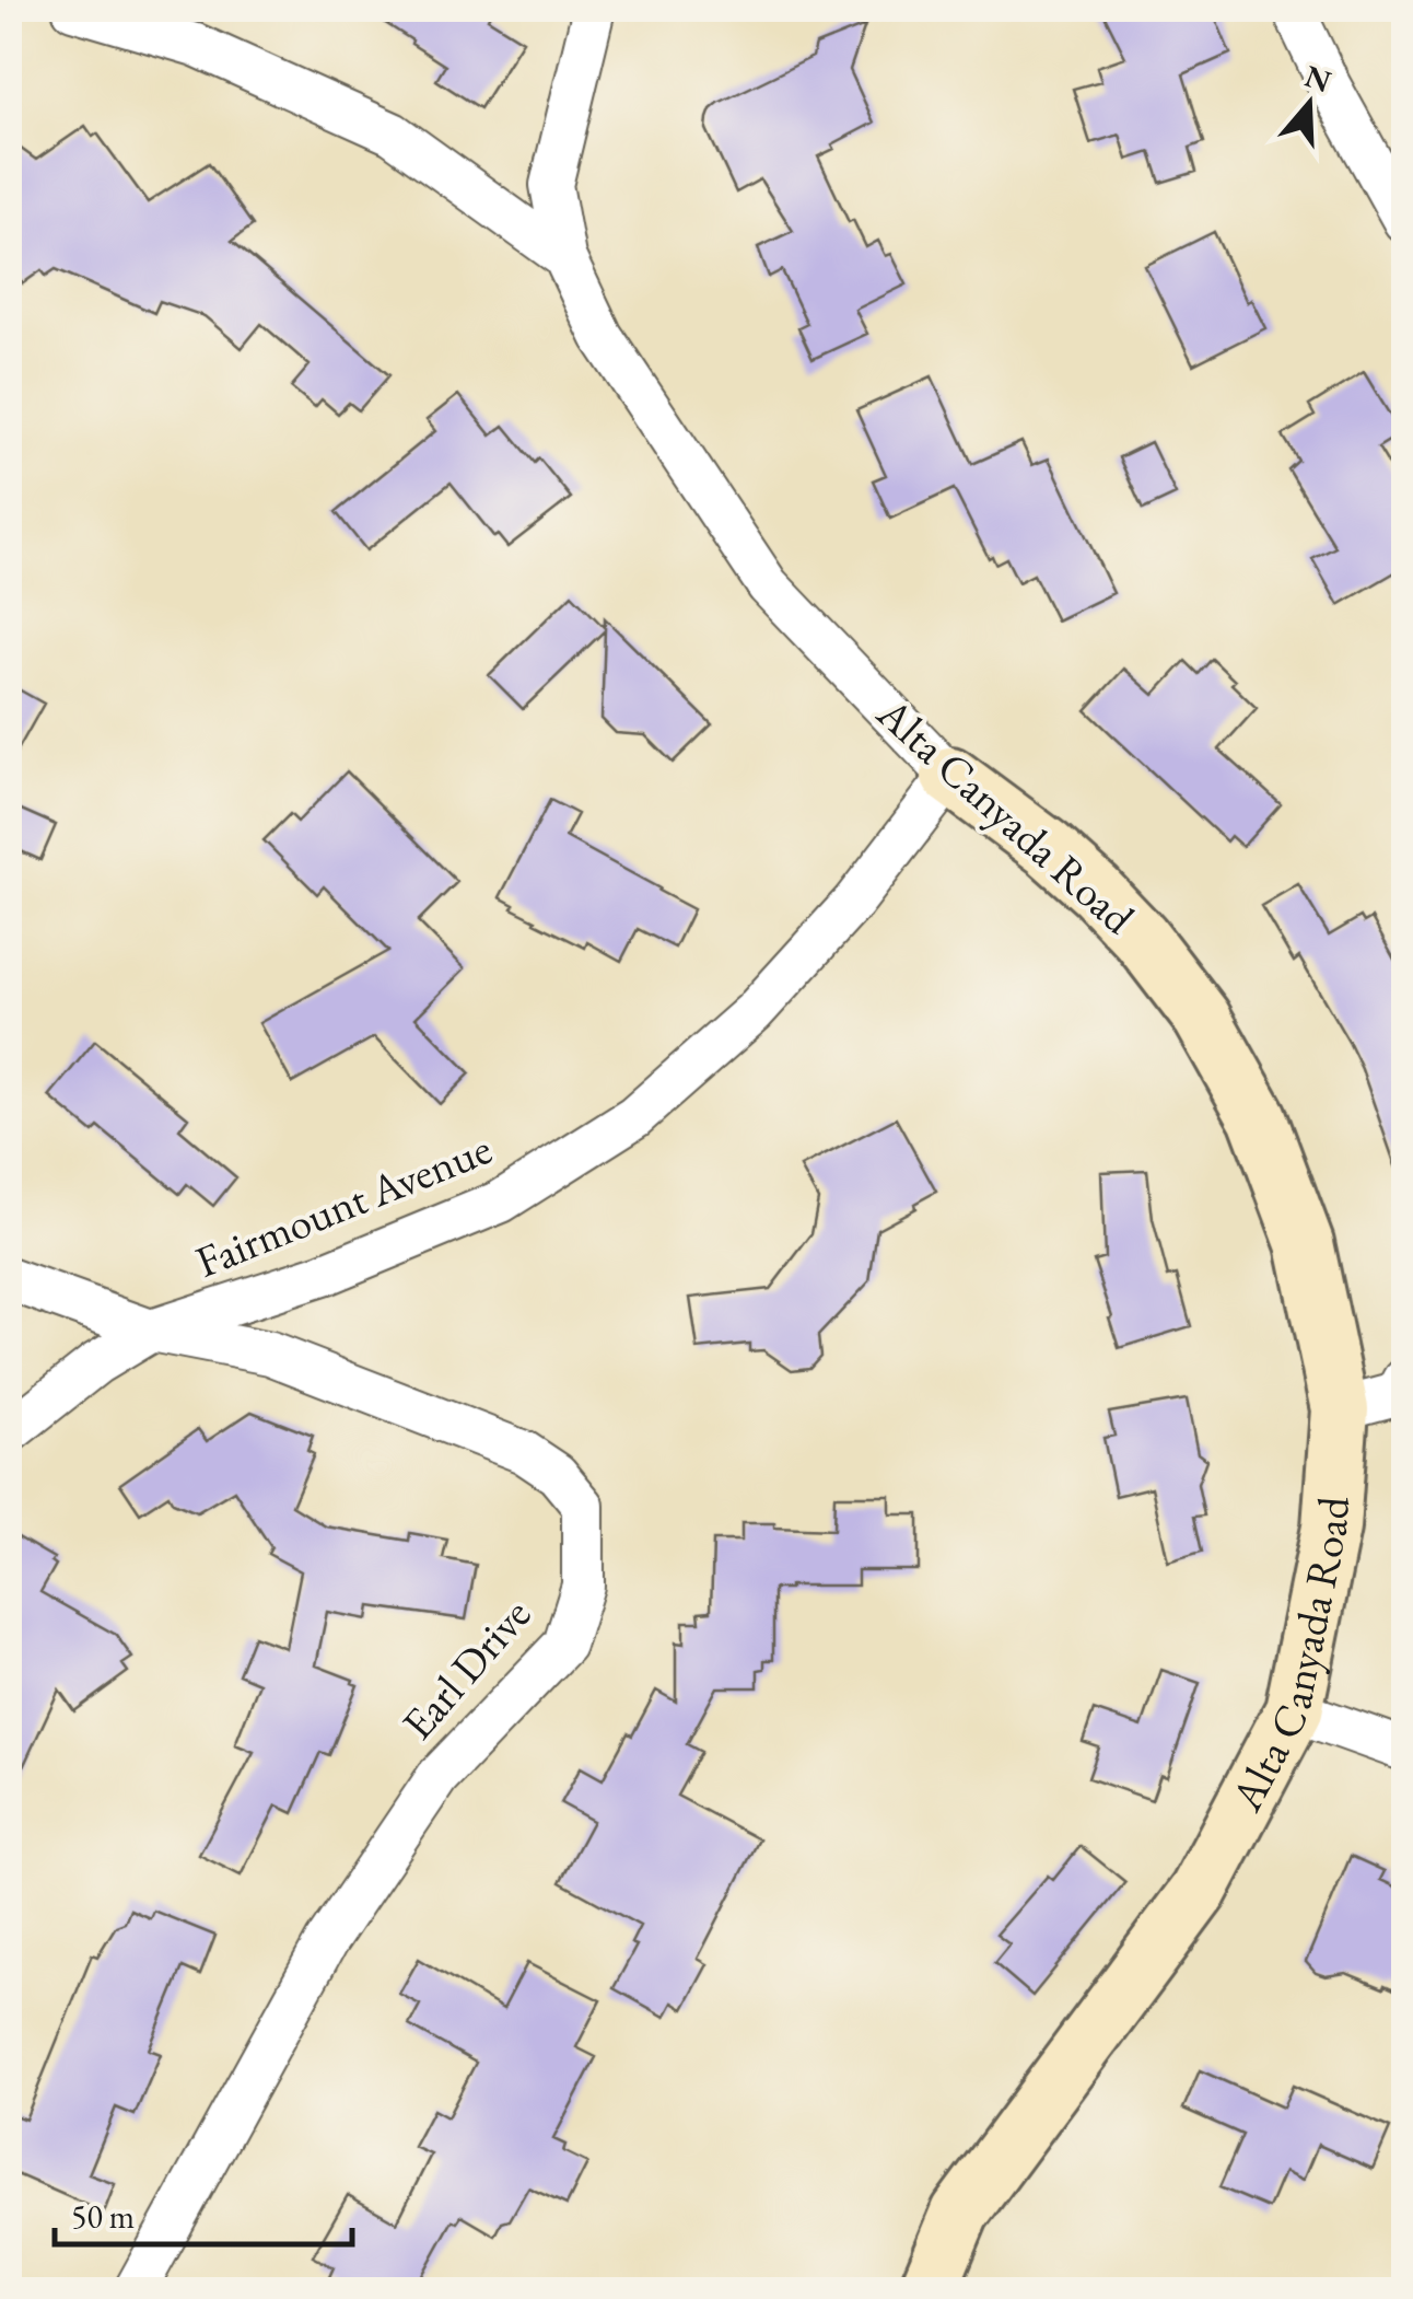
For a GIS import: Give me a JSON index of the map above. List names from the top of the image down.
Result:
{
  "streets": {
    "street": ["Alta Canyada Road", "Fairmount Avenue", "Earl Drive"]
  },
  "crossings": [
    ["Alta Canyada Road", "Fairmount Avenue"],
    ["Fairmount Avenue", "Earl Drive"]
  ],
  "scale_bar": "50 m",
  "north": "top"
}
